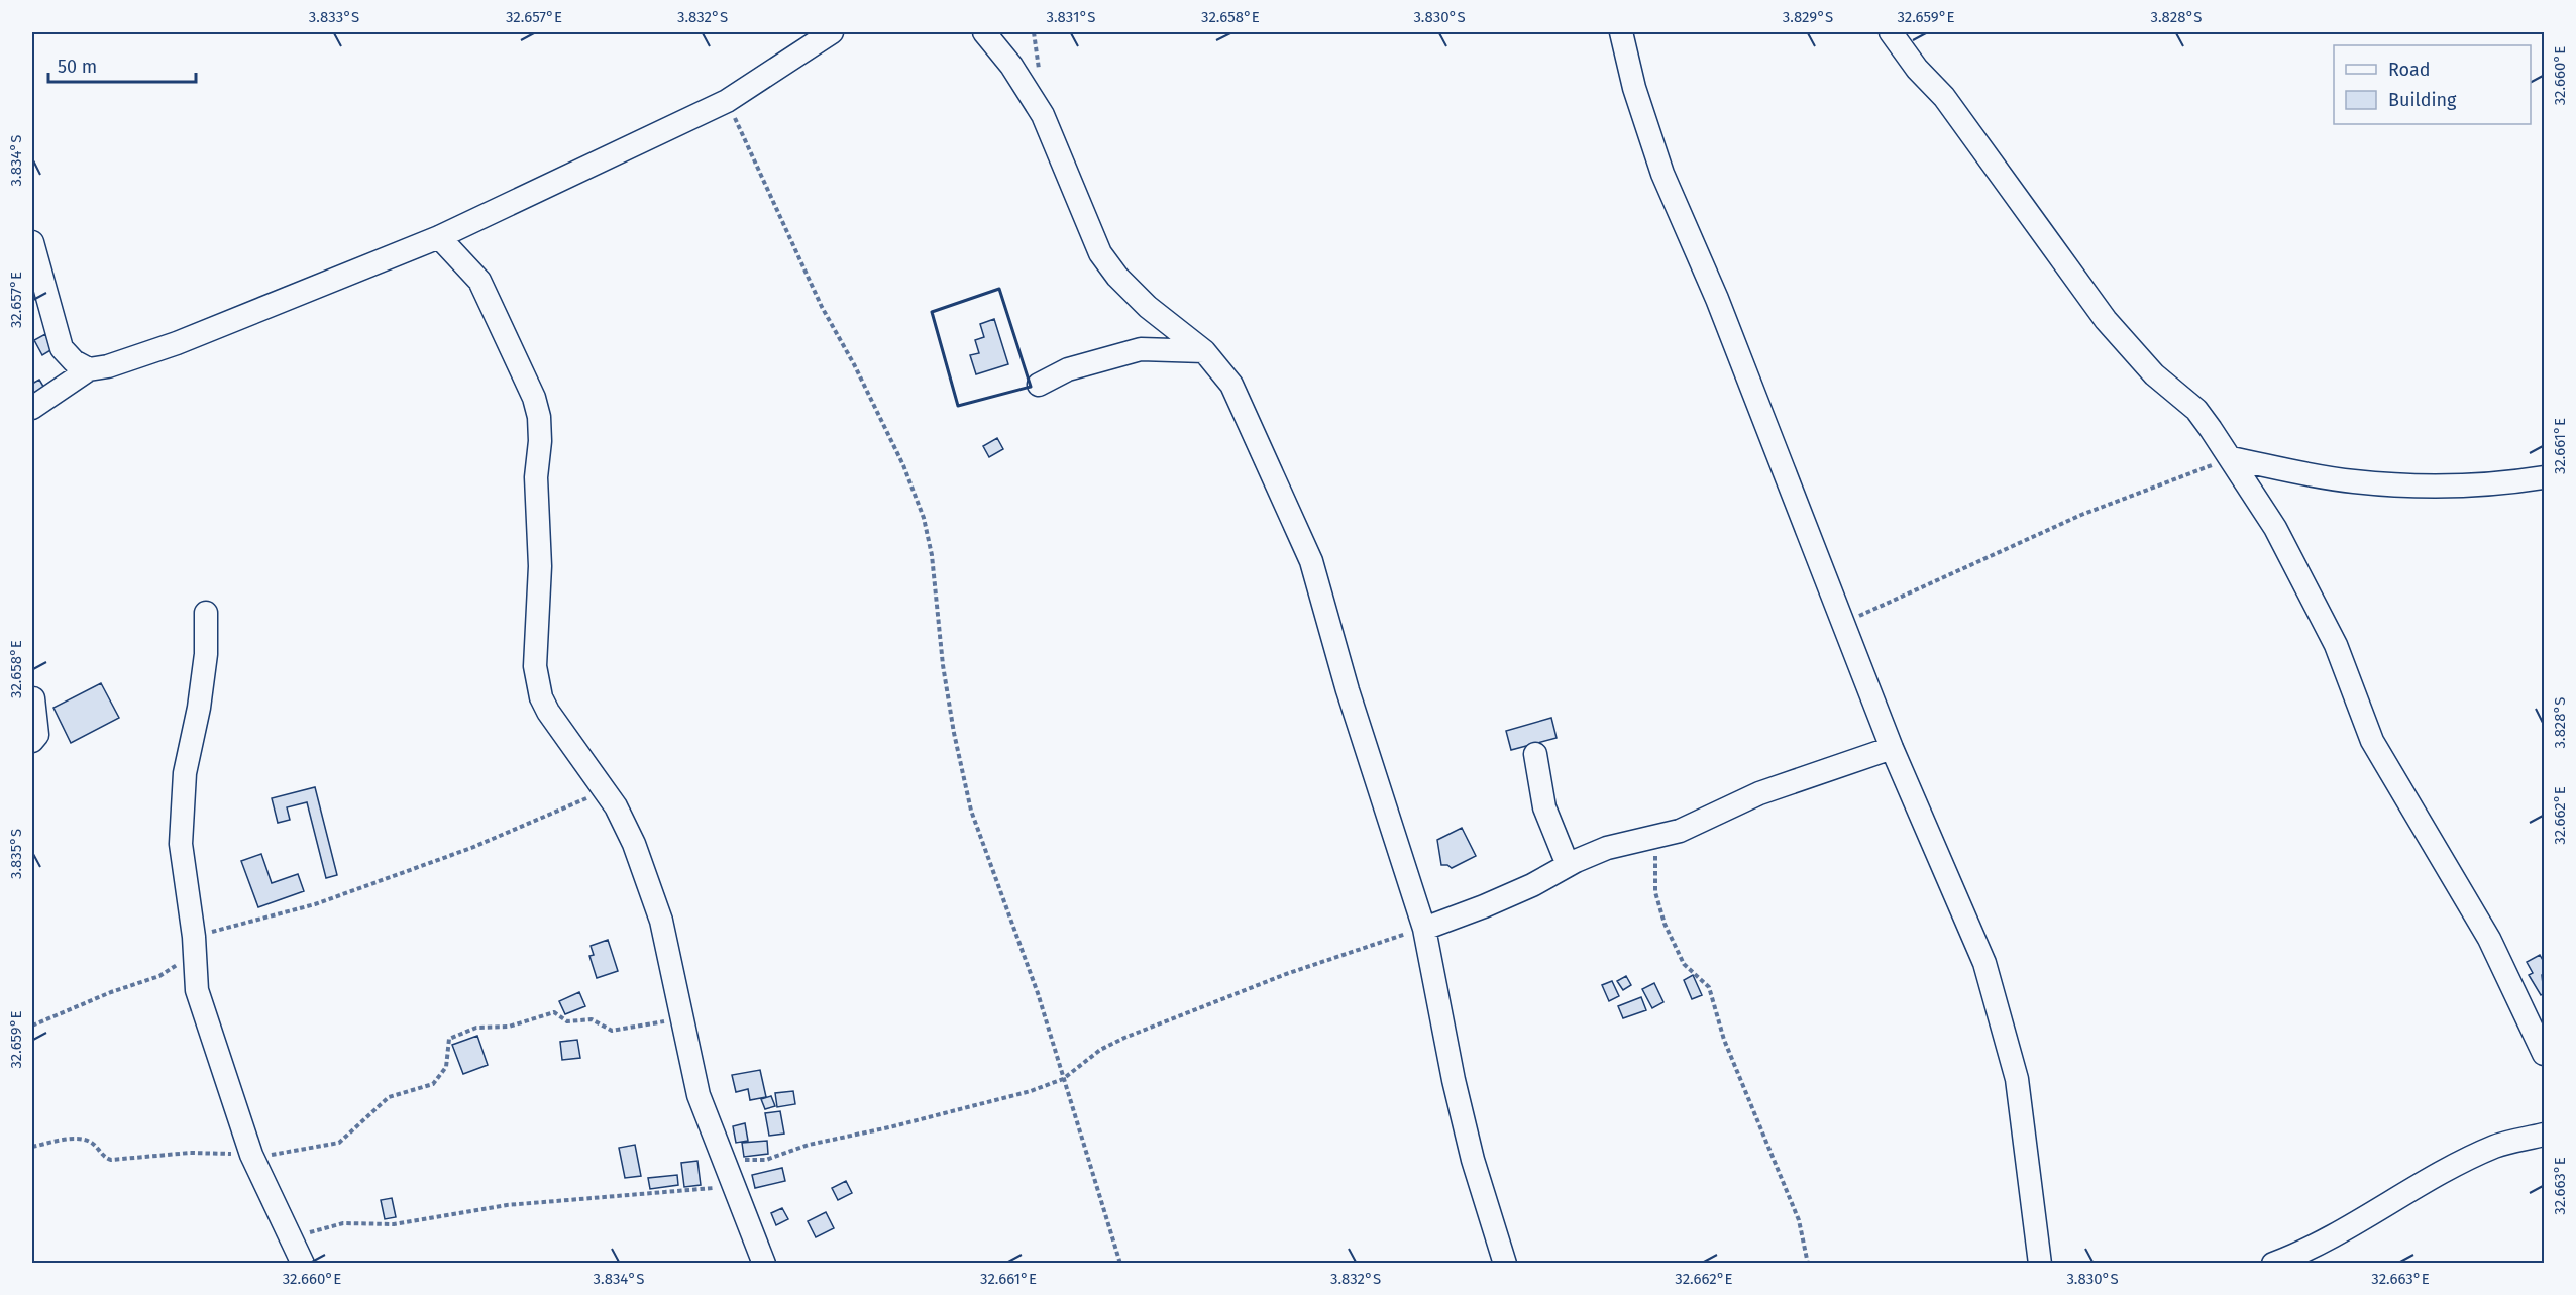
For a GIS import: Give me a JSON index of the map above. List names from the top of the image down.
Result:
{
  "legend": ["Road", "Building"],
  "scale_bar": "50 m",
  "coordinates": [
    "3.833°S",
    "32.657°E",
    "3.832°S",
    "3.831°S",
    "32.658°E",
    "3.830°S",
    "3.829°S",
    "32.659°E",
    "3.828°S",
    "32.660°E",
    "3.834°S",
    "32.661°E",
    "32.662°E",
    "3.835°S",
    "32.663°E"
  ]
}
